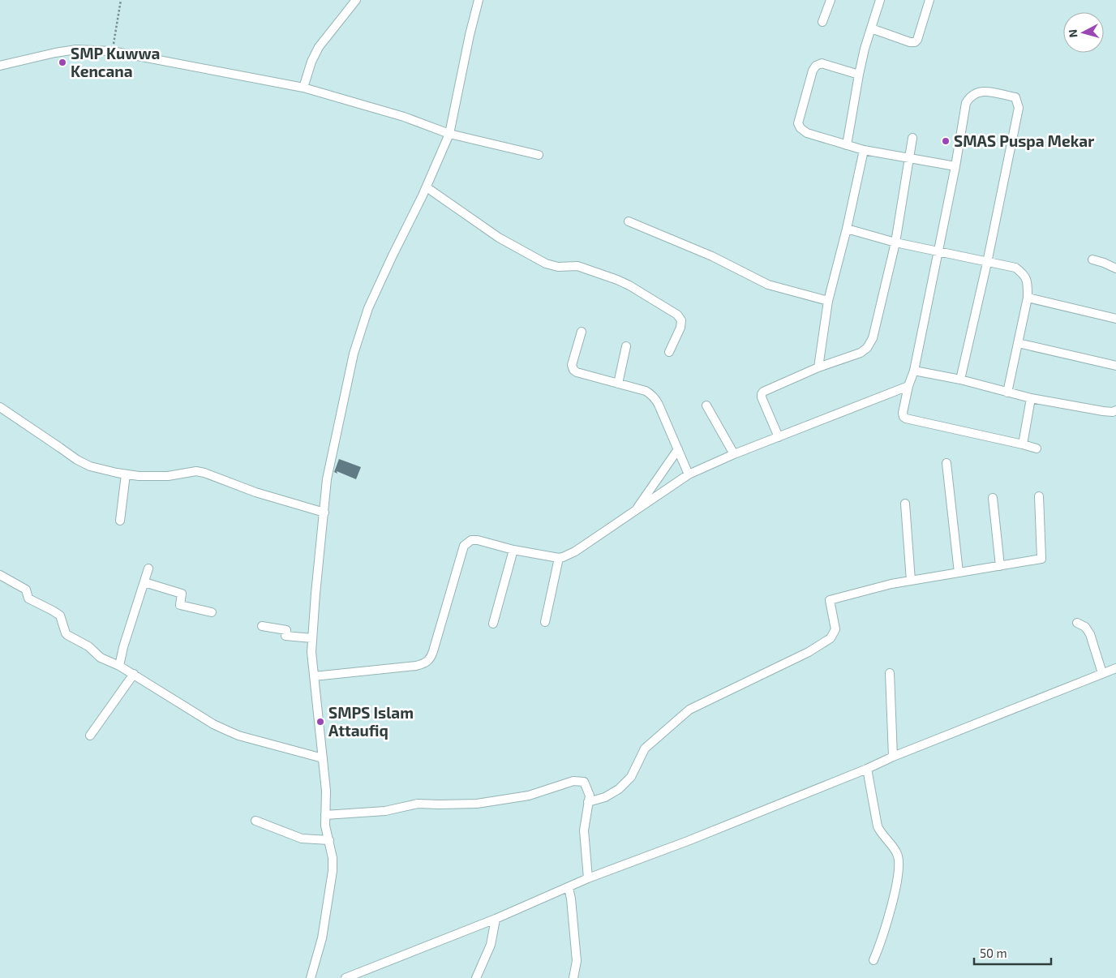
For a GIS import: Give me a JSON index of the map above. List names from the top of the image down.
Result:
{
  "places": ["SMP Kuwwa Kencana", "SMAS Puspa Mekar", "SMPS Islam Attaufiq"],
  "scale_bar": "50 m",
  "north": "left"
}
